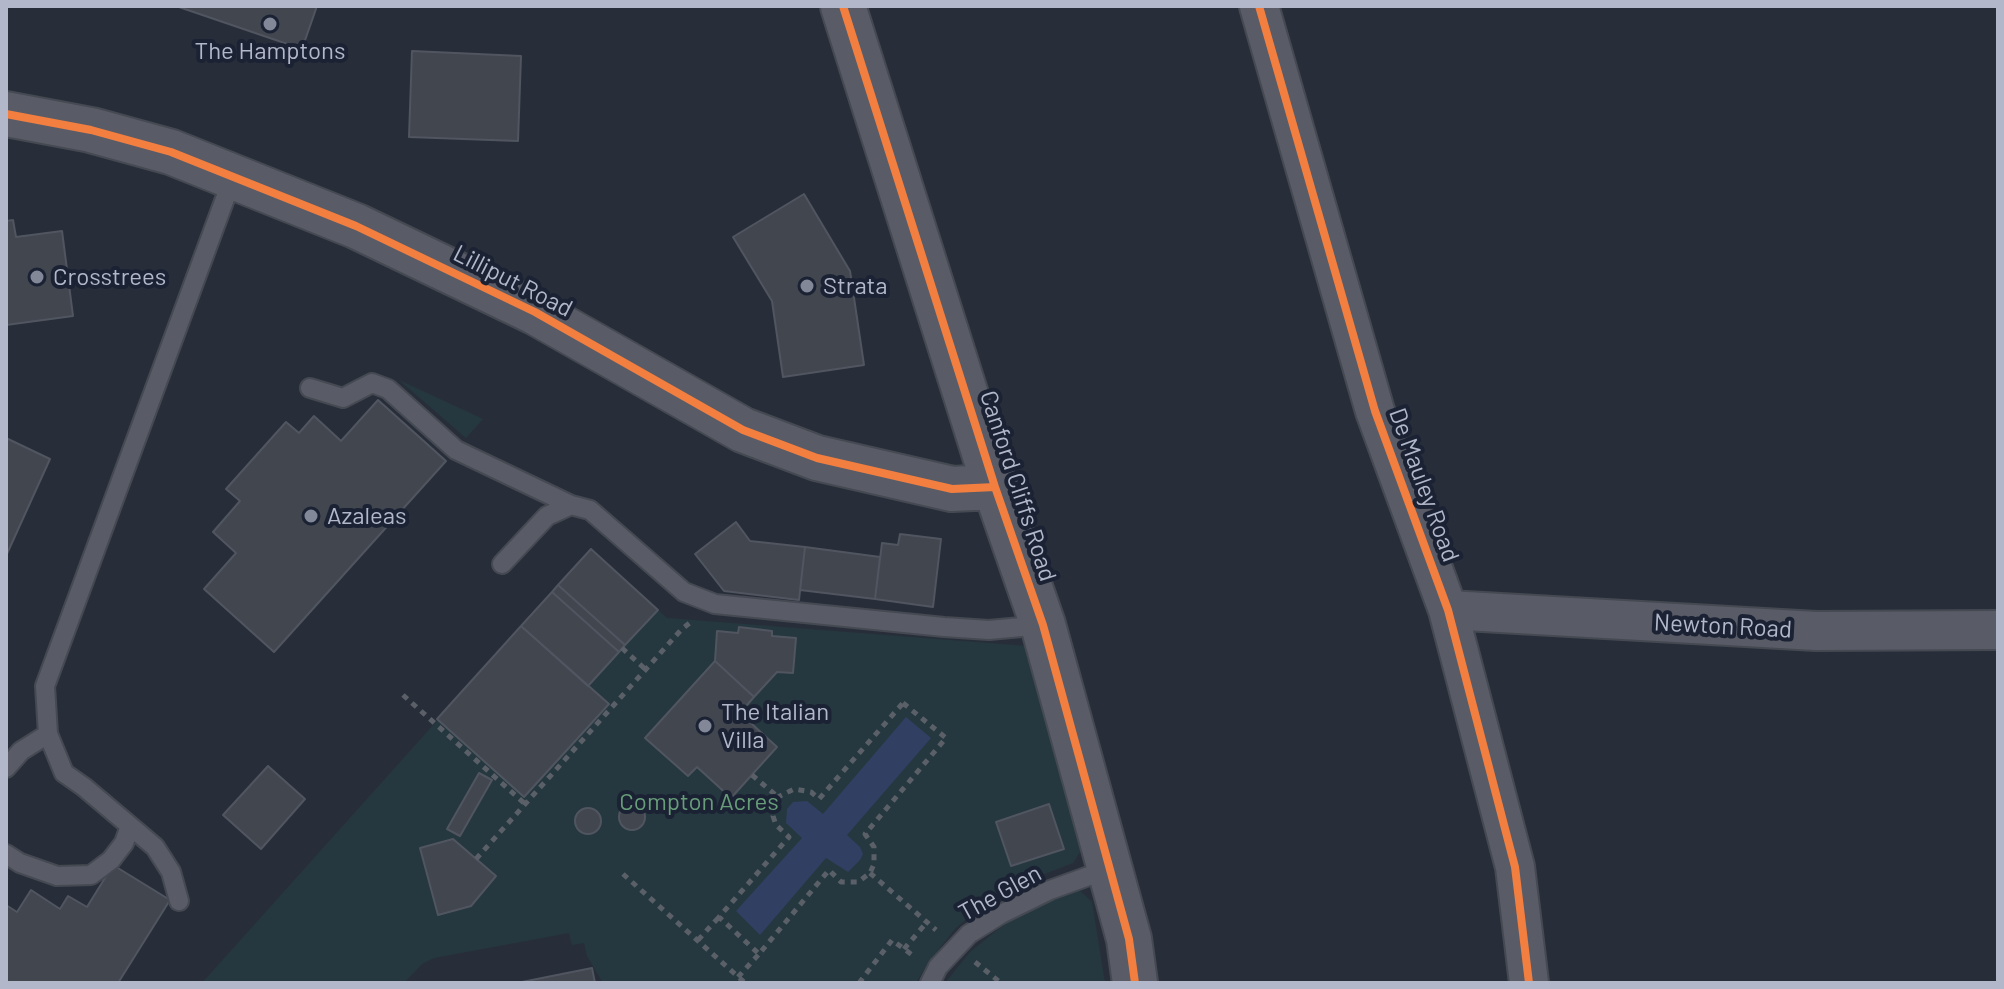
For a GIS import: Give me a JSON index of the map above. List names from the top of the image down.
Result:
{
  "streets": {
    "street": [
      "Lilliput Road",
      "De Mauley Road",
      "Canford Cliffs Road",
      "Newton Road"
    ],
    "lane": ["The Glen"]
  },
  "crossings": [
    ["Lilliput Road", "Canford Cliffs Road"],
    ["De Mauley Road", "Newton Road"],
    ["Canford Cliffs Road", "The Glen"]
  ],
  "parks": ["Compton Acres"],
  "places": [
    "The Hamptons",
    "Crosstrees",
    "Strata",
    "Azaleas",
    "The Italian Villa"
  ]
}
